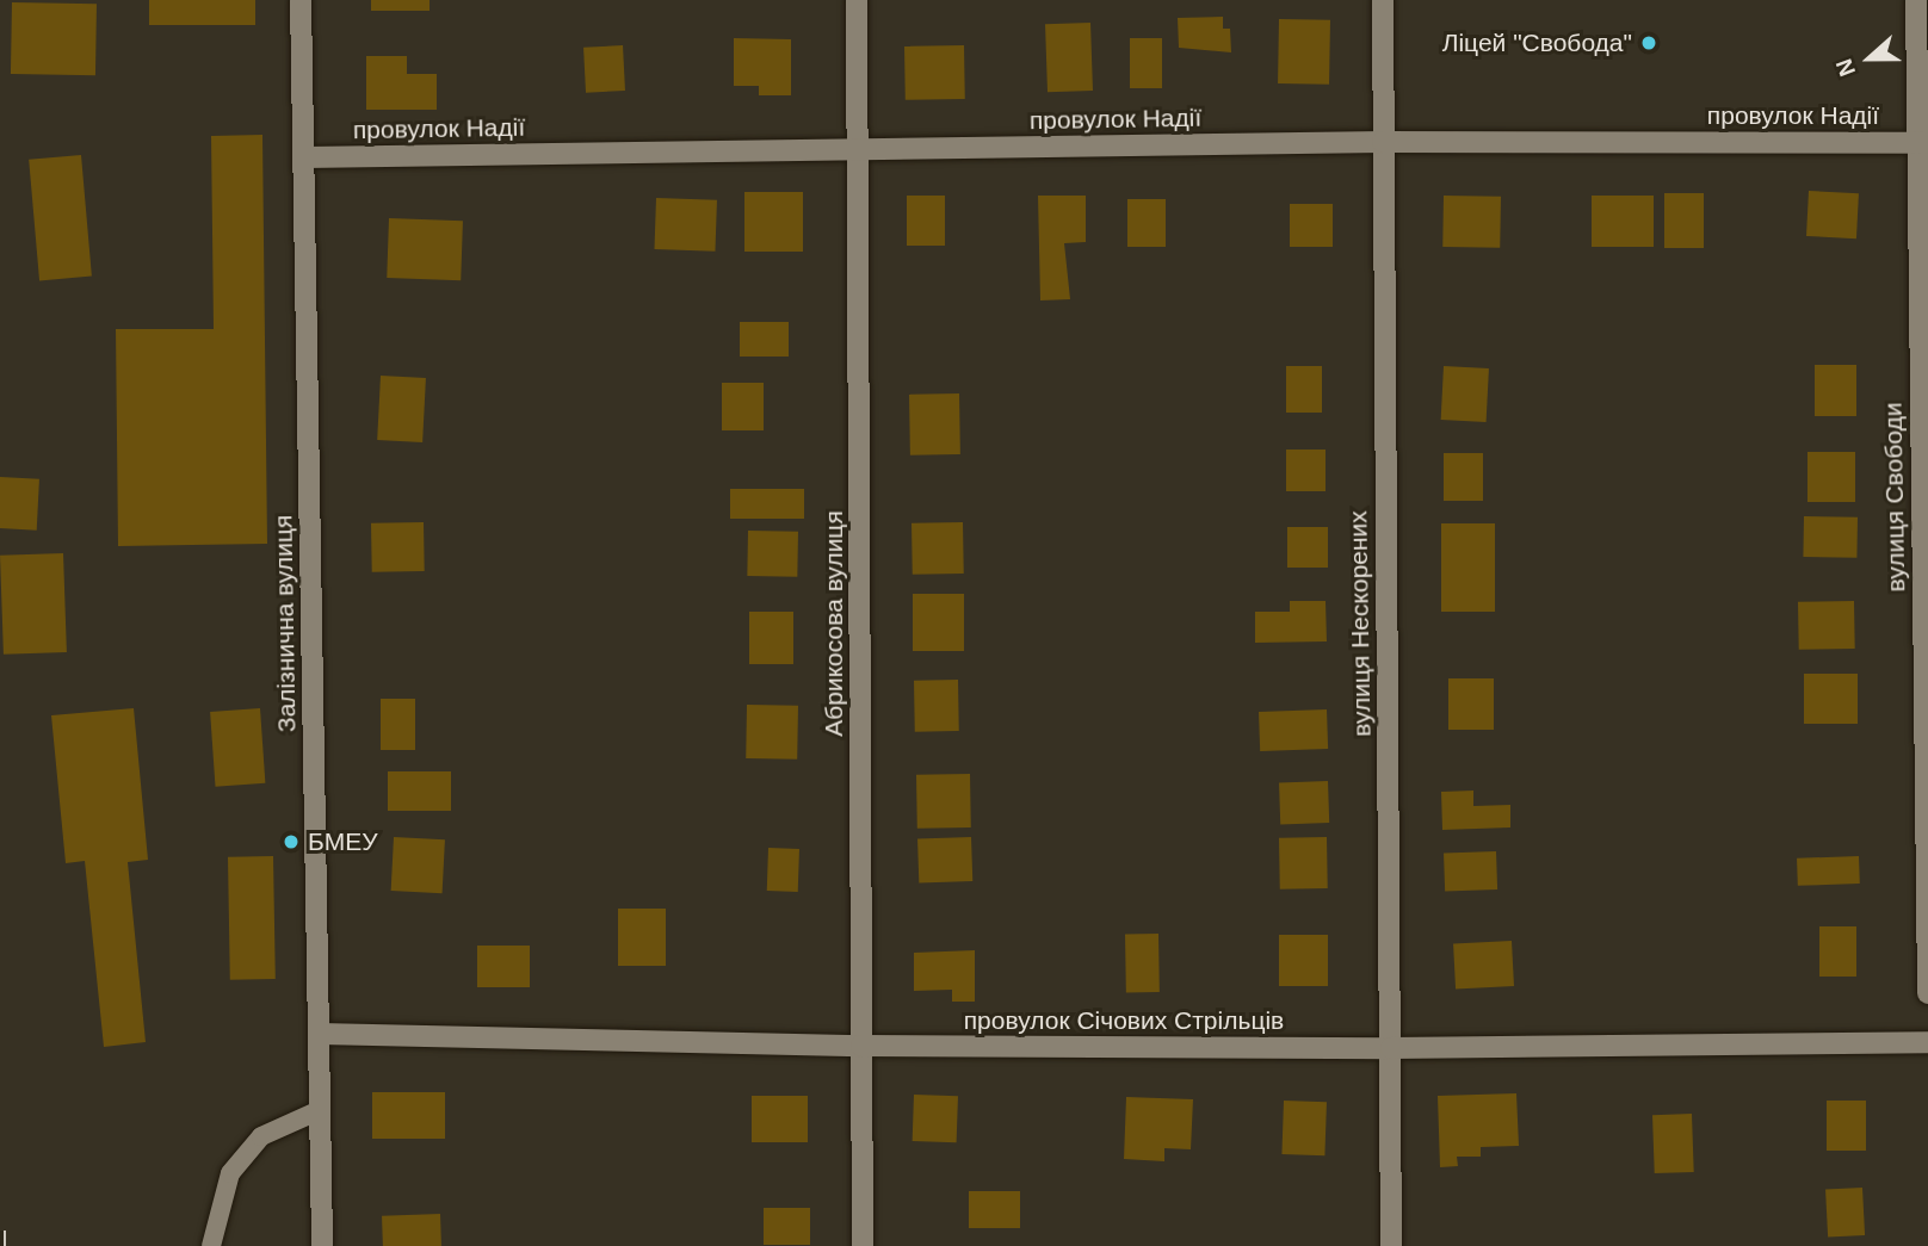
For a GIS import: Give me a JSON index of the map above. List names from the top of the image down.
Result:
{
  "streets": {
    "street": [
      "провулок Надії",
      "вулиця Свободи",
      "Залізнична вулиця",
      "Абрикосова вулиця",
      "вулиця Нескорених",
      "провулок Січових Стрільців"
    ]
  },
  "crossings": [
    ["провулок Надії", "вулиця Свободи"],
    ["провулок Надії", "Залізнична вулиця"],
    ["провулок Надії", "Абрикосова вулиця"],
    ["провулок Надії", "вулиця Нескорених"],
    ["Залізнична вулиця", "провулок Січових Стрільців"],
    ["Абрикосова вулиця", "провулок Січових Стрільців"],
    ["вулиця Нескорених", "провулок Січових Стрільців"]
  ],
  "places": ["Ліцей \"Свобода\"", "БМЕУ"],
  "north": "left"
}
